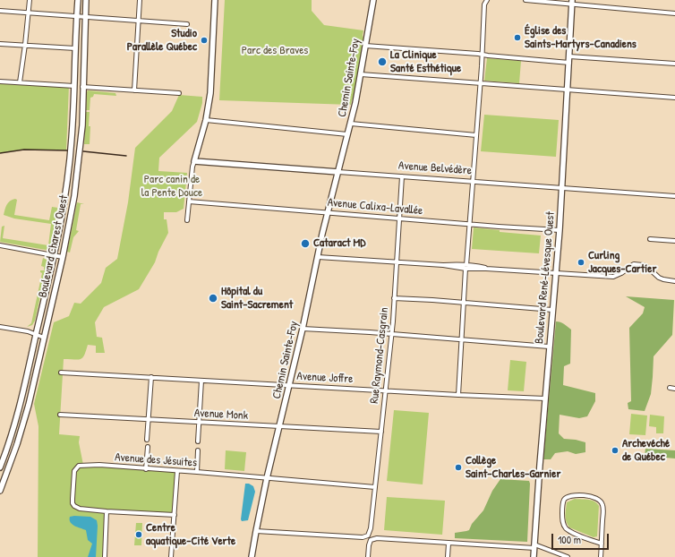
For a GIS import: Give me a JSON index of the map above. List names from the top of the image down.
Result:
{
  "streets": {
    "main road": [
      "Chemin Sainte-Foy",
      "Avenue Belvédère",
      "Boulevard Charest Ouest",
      "Boulevard René-Lévesque Ouest"
    ],
    "street": [
      "Avenue Calixa-Lavallée",
      "Rue Raymond-Casgrain",
      "Avenue Joffre",
      "Avenue Monk",
      "Avenue des Jésuites"
    ]
  },
  "crossings": [
    ["Chemin Sainte-Foy", "Avenue Belvédère"],
    ["Chemin Sainte-Foy", "Avenue Calixa-Lavallée"],
    ["Chemin Sainte-Foy", "Rue Raymond-Casgrain"],
    ["Chemin Sainte-Foy", "Avenue Joffre"],
    ["Chemin Sainte-Foy", "Avenue Monk"],
    ["Chemin Sainte-Foy", "Avenue des Jésuites"],
    ["Avenue Belvédère", "Boulevard René-Lévesque Ouest"],
    ["Avenue Belvédère", "Rue Raymond-Casgrain"],
    ["Avenue Calixa-Lavallée", "Boulevard René-Lévesque Ouest"],
    ["Avenue Calixa-Lavallée", "Rue Raymond-Casgrain"],
    ["Boulevard René-Lévesque Ouest", "Avenue Joffre"],
    ["Rue Raymond-Casgrain", "Avenue Joffre"],
    ["Rue Raymond-Casgrain", "Avenue Monk"],
    ["Rue Raymond-Casgrain", "Avenue des Jésuites"]
  ],
  "parks": ["Parc des Braves", "Parc canin de la Pente Douce"],
  "places": [
    "Église des Saints-Martyrs-Canadiens",
    "Studio Parallèle Québec",
    "La Clinique Santé Esthétique",
    "Cataract MD",
    "Curling Jacques-Cartier",
    "Hôpital du Saint-Sacrement",
    "Archevéché de Québec",
    "Collège Saint-Charles-Garnier",
    "Centre aquatique-Cité Verte"
  ],
  "scale_bar": "100 m"
}
